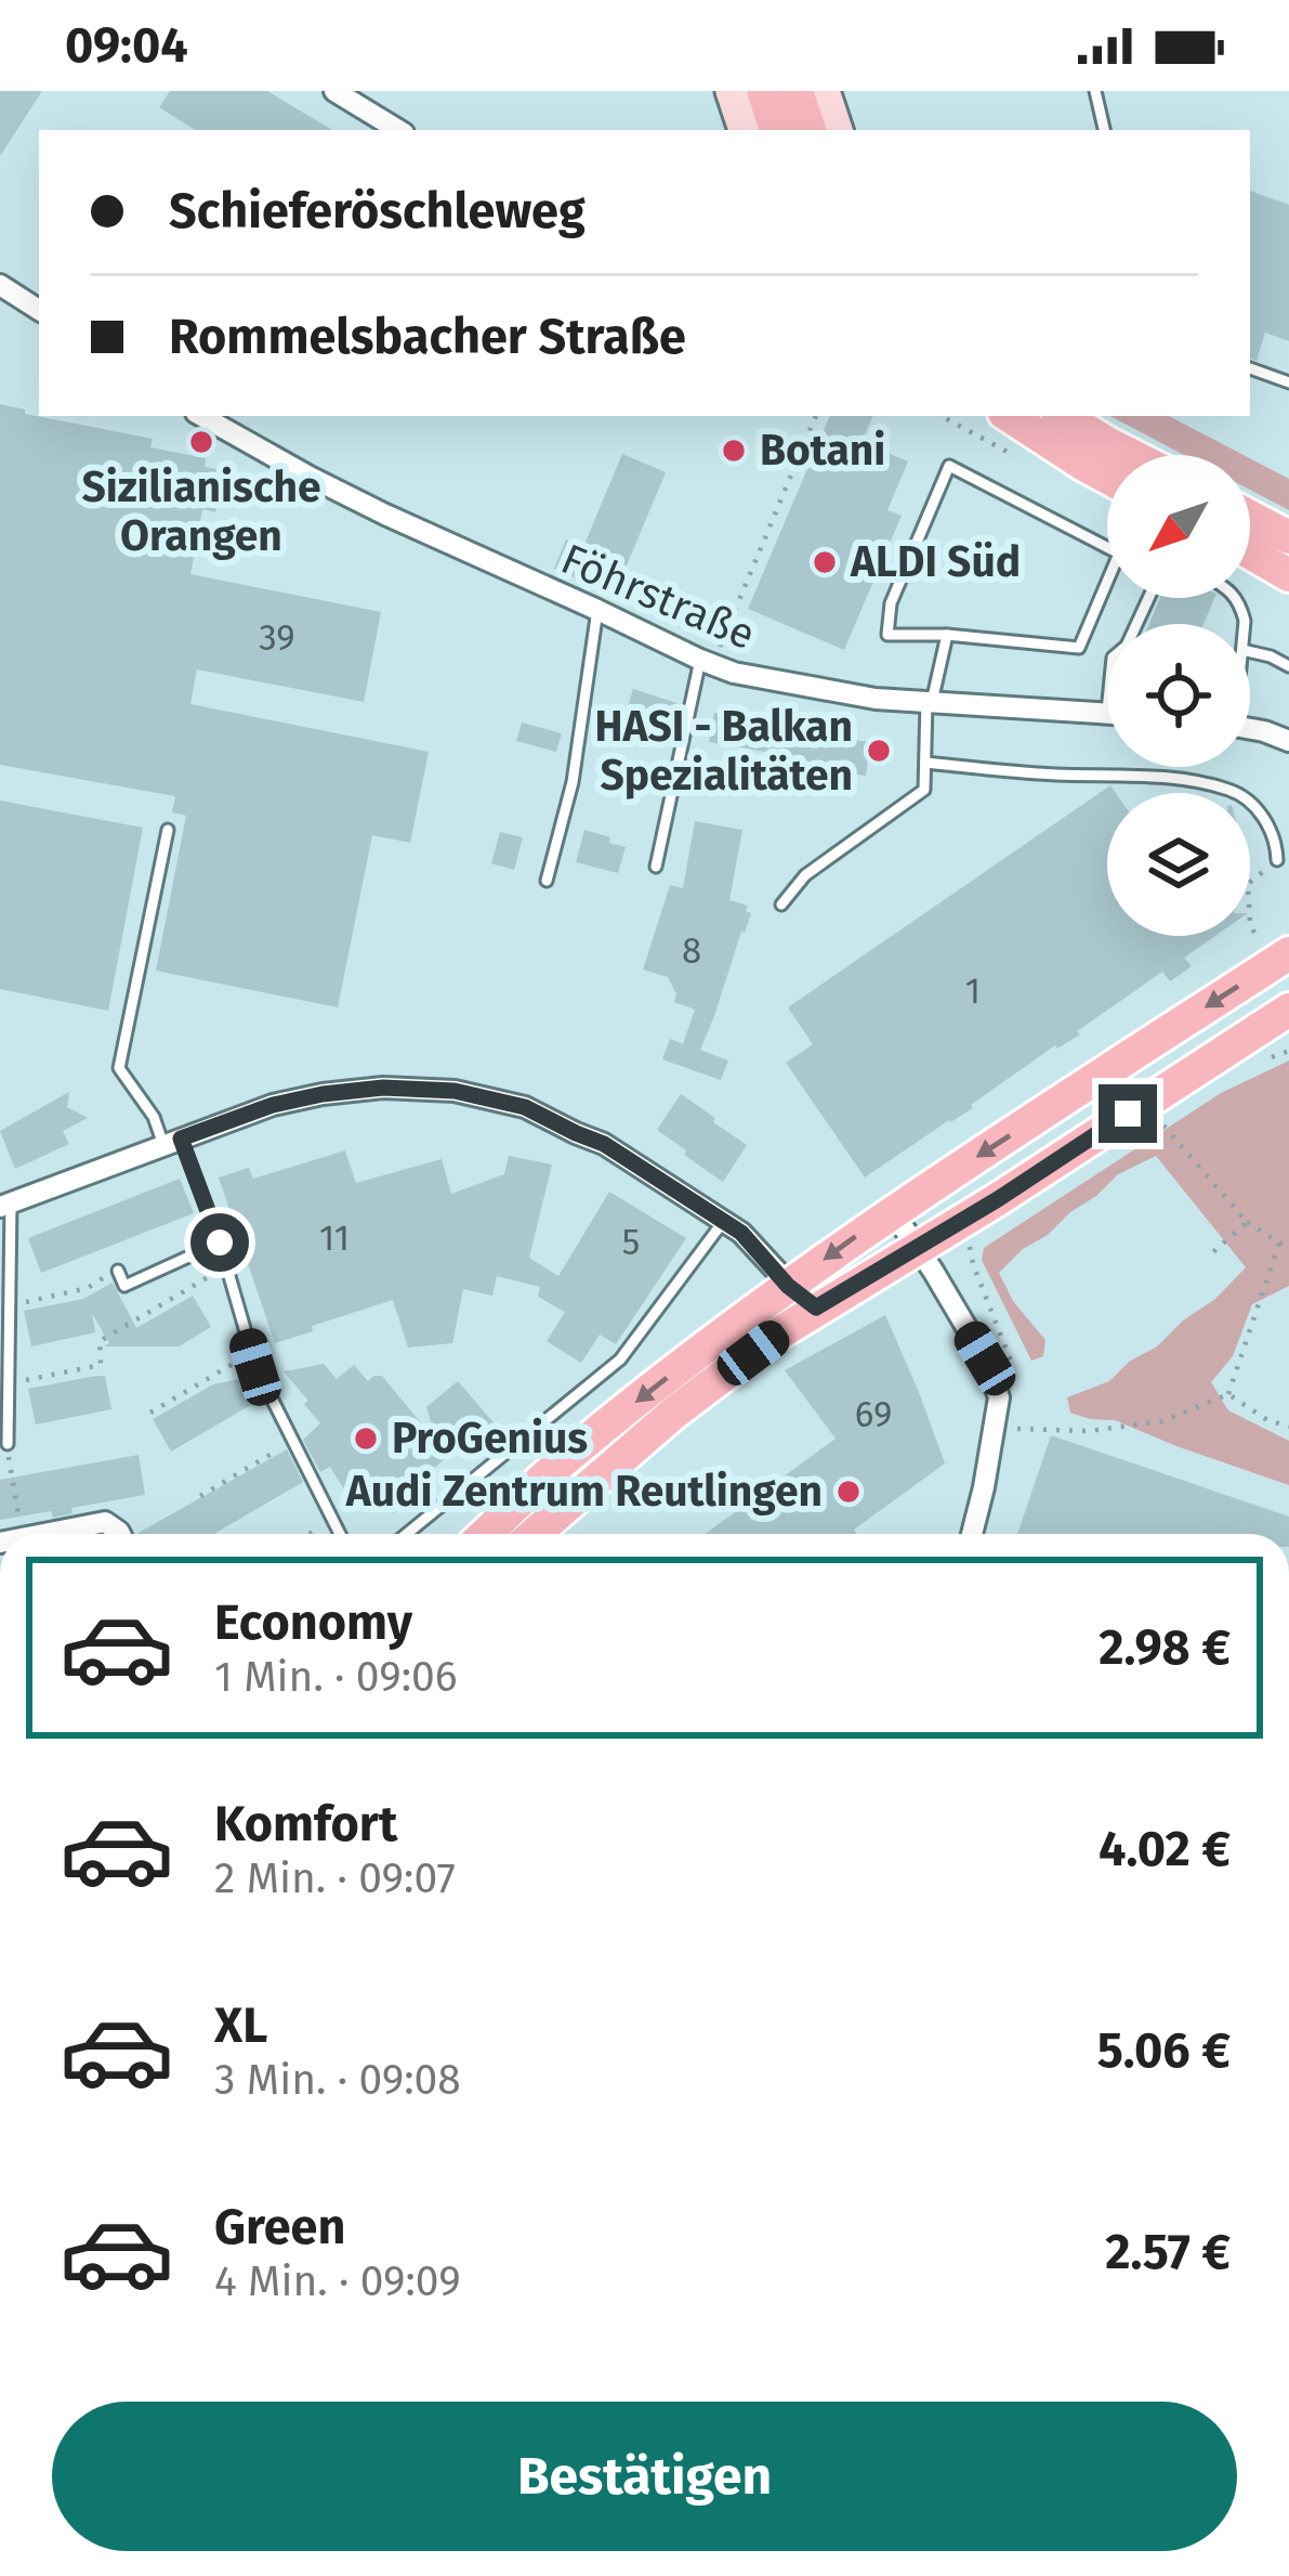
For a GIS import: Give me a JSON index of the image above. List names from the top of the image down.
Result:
{
  "streets": {
    "street": ["Föhrstraße"]
  },
  "places": [
    "Sizilianische Orangen",
    "Botani",
    "ALDI Süd",
    "HASI - Balkan Spezialitäten",
    "ProGenius",
    "Audi Zentrum Reutlingen"
  ],
  "house_numbers": [
    "39",
    "8",
    "1",
    "11",
    "5",
    "69"
  ],
  "north": "bottom left",
  "page": {
    "status": "09:04",
    "banner": ["Schieferöschleweg", "Rommelsbacher Straße"],
    "list": [
      {
        "name": "Economy",
        "note": "1 Min. · 09:06",
        "value": "2.98 €"
      },
      {
        "name": "Komfort",
        "note": "2 Min. · 09:07",
        "value": "4.02 €"
      },
      {
        "name": "XL",
        "note": "3 Min. · 09:08",
        "value": "5.06 €"
      },
      {
        "name": "Green",
        "note": "4 Min. · 09:09",
        "value": "2.57 €"
      }
    ],
    "buttons": "Bestätigen"
  }
}
